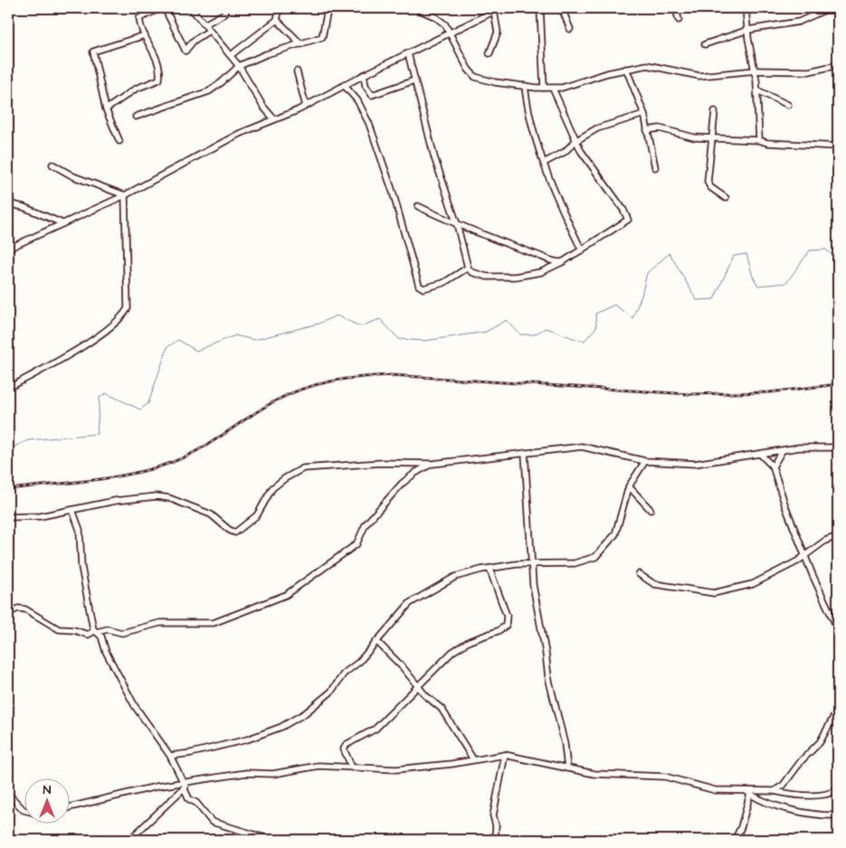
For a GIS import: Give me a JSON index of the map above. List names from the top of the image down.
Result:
{
  "north": "top"
}
